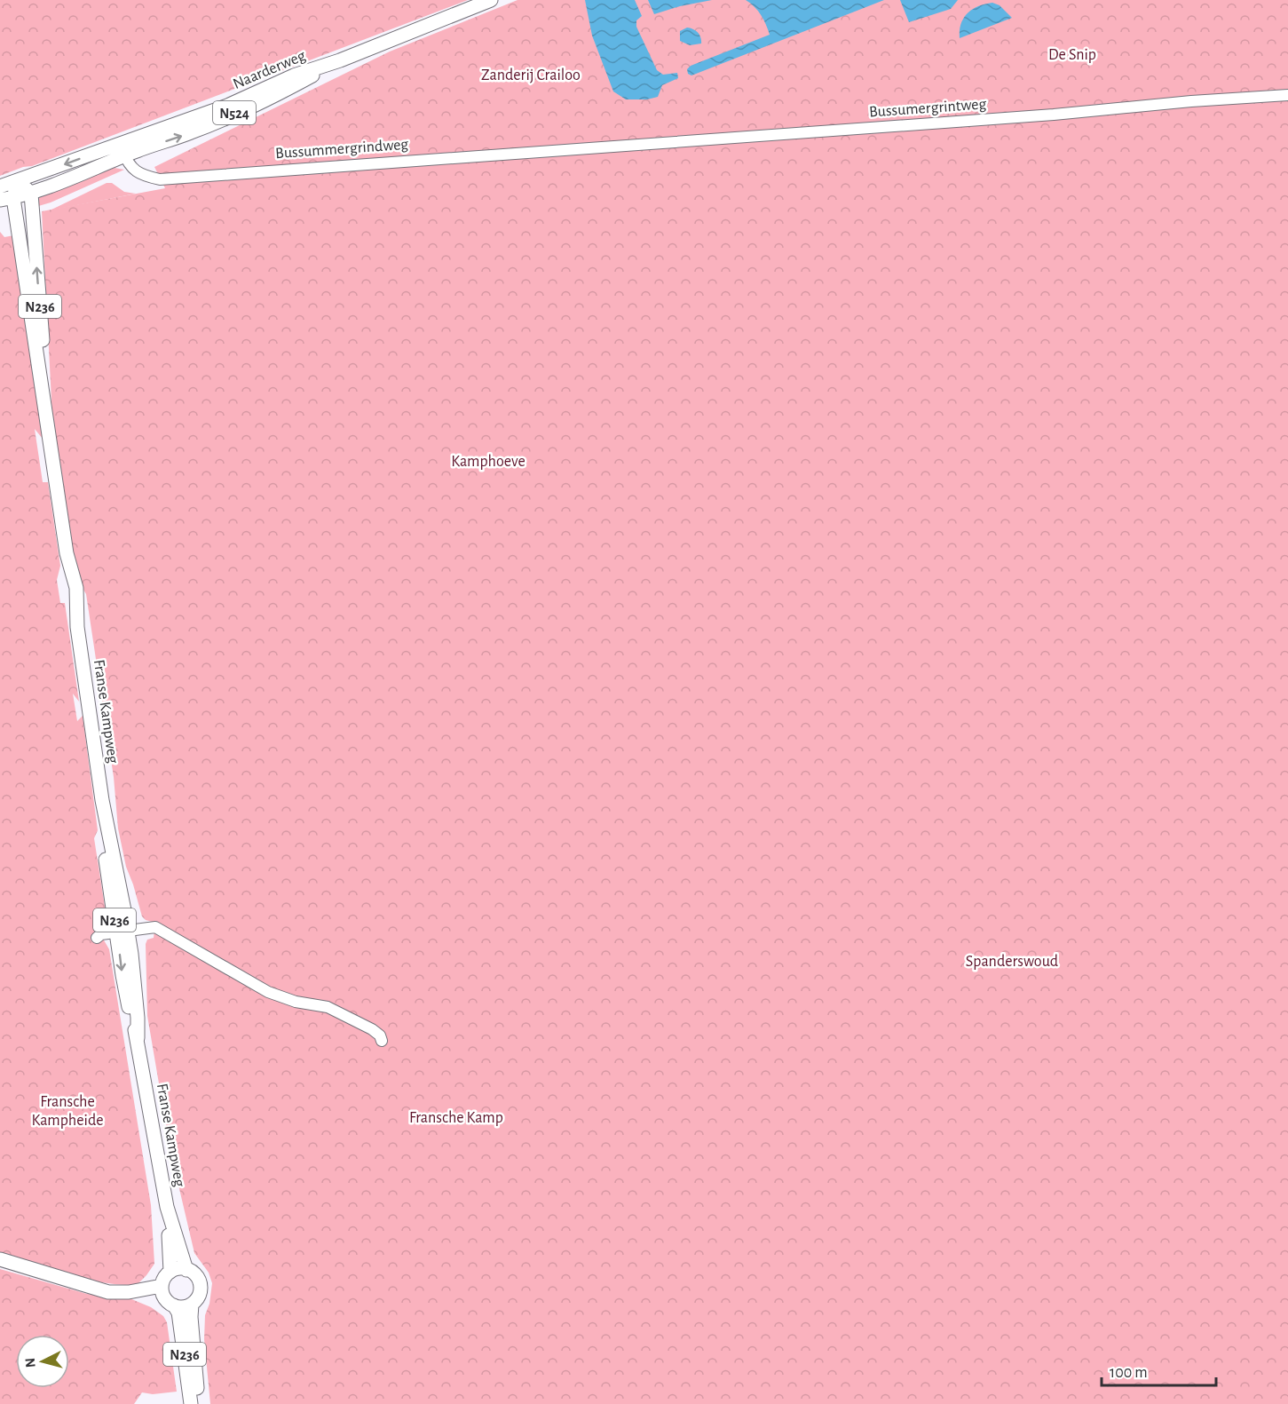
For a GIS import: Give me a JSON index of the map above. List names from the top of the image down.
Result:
{
  "streets": {
    "main road": [
      "Naarderweg",
      "N524",
      "N236",
      "Franse Kampweg"
    ],
    "street": ["Bussumergrintweg", "Bussummergrindweg"]
  },
  "crossings": [
    ["Naarderweg", "N524"],
    ["Naarderweg", "Bussummergrindweg"],
    ["Bussumergrintweg", "Bussummergrindweg"],
    ["N524", "Bussummergrindweg"],
    ["N524", "Franse Kampweg"],
    ["N236", "Franse Kampweg"]
  ],
  "parks": [
    "De Snip",
    "Zanderij Crailoo",
    "Kamphoeve",
    "Spanderswoud",
    "Fransche Kampheide",
    "Fransche Kamp"
  ],
  "scale_bar": "100 m",
  "north": "left"
}
